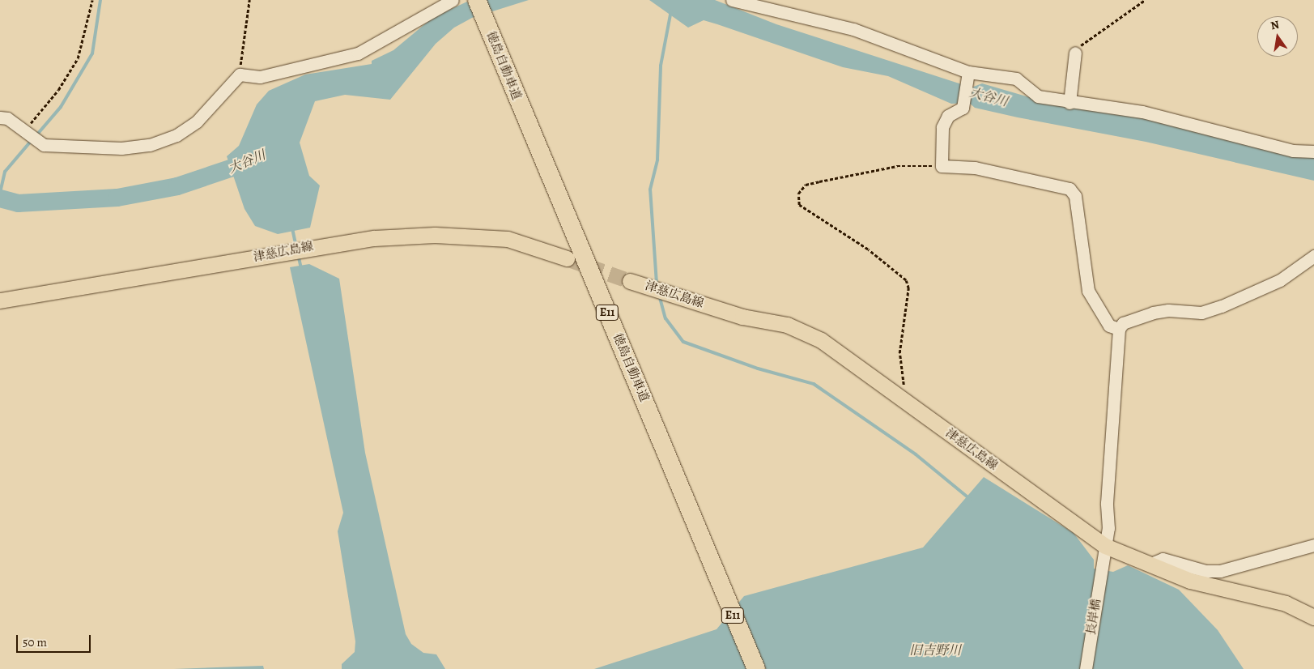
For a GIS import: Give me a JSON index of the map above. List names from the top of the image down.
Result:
{
  "streets": {
    "highway": ["徳島自動車道", "E11"],
    "main road": ["津慈広島線"],
    "street": ["長岸橋"]
  },
  "crossings": [
    ["津慈広島線", "長岸橋"]
  ],
  "water": ["大谷川", "旧吉野川"],
  "scale_bar": "50 m",
  "north": "top"
}
